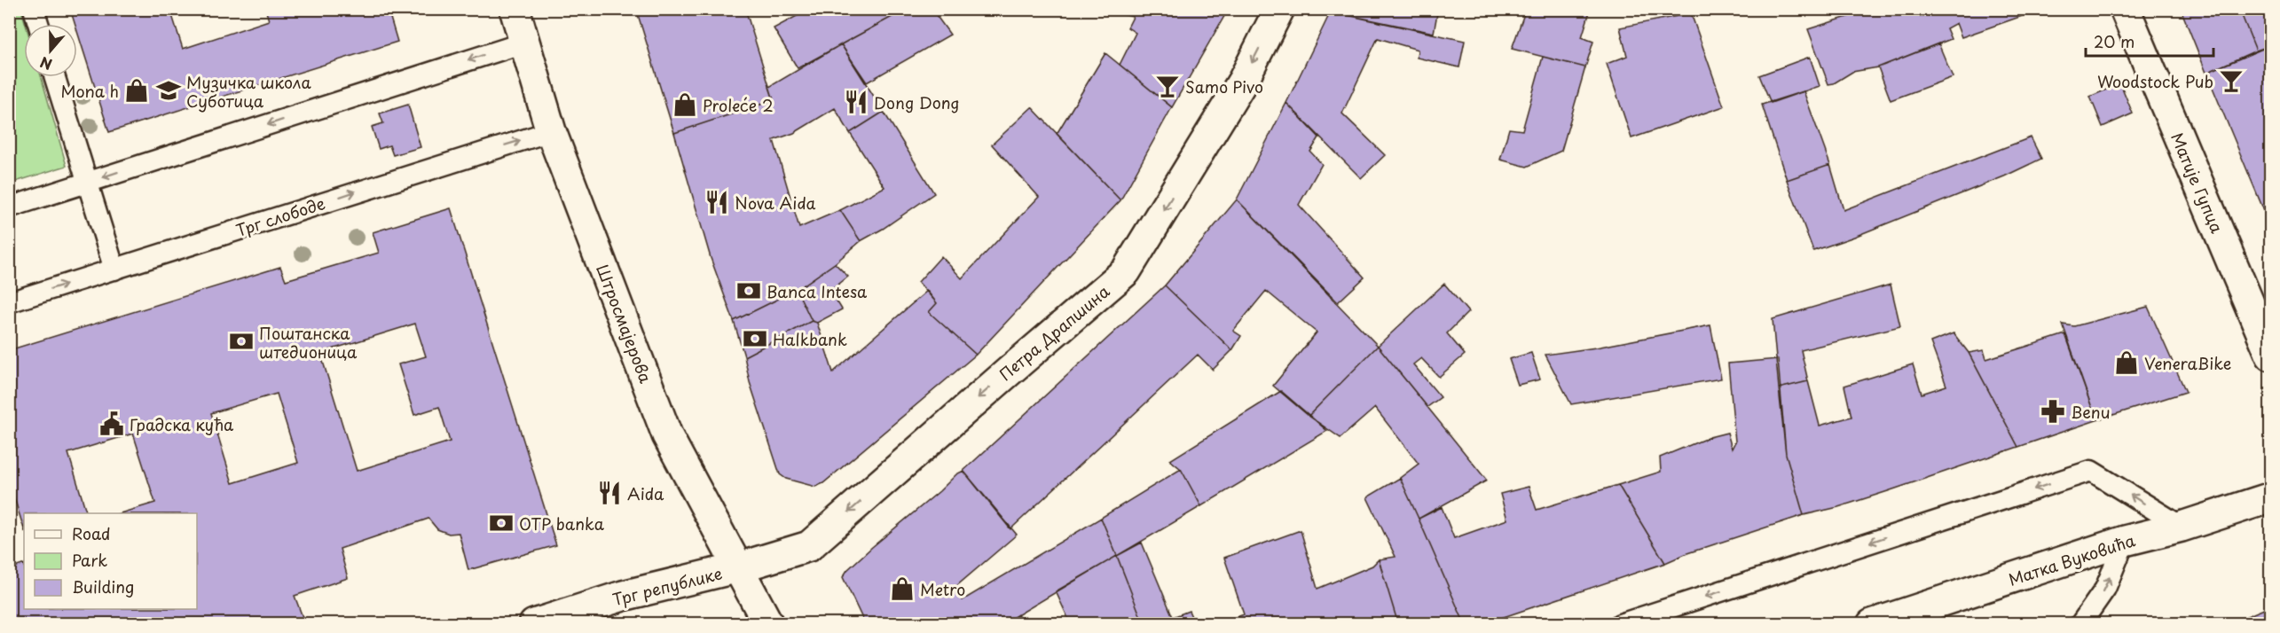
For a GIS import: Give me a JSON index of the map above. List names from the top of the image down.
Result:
{
  "streets": {
    "street": [
      "Матије Гупца",
      "Штросмајерова",
      "Петра Драпшина",
      "Матка Вуковића",
      "Трг републике"
    ],
    "lane": ["Трг слободе"]
  },
  "crossings": [
    ["Трг слободе", "Штросмајерова"],
    ["Штросмајерова", "Петра Драпшина"],
    ["Штросмајерова", "Трг републике"],
    ["Петра Драпшина", "Трг републике"]
  ],
  "one_way": ["Петра Драпшина"],
  "places": {
    "bar": ["Woodstock Pub", "Samo Pivo"],
    "shop": [
      "Mona h",
      "Proleće 2",
      "VeneraBike",
      "Metro"
    ],
    "school or university": ["Музичка школа Суботица"],
    "restaurant": ["Dong Dong", "Nova Aida", "Aida"],
    "bank": [
      "Banca Intesa",
      "Halkbank",
      "Поштанска штедионица",
      "OTP banka"
    ],
    "pharmacy": ["Benu"],
    "public building": ["Градска кућа"]
  },
  "legend": ["Road", "Park", "Building"],
  "scale_bar": "20 m",
  "north": "bottom"
}
